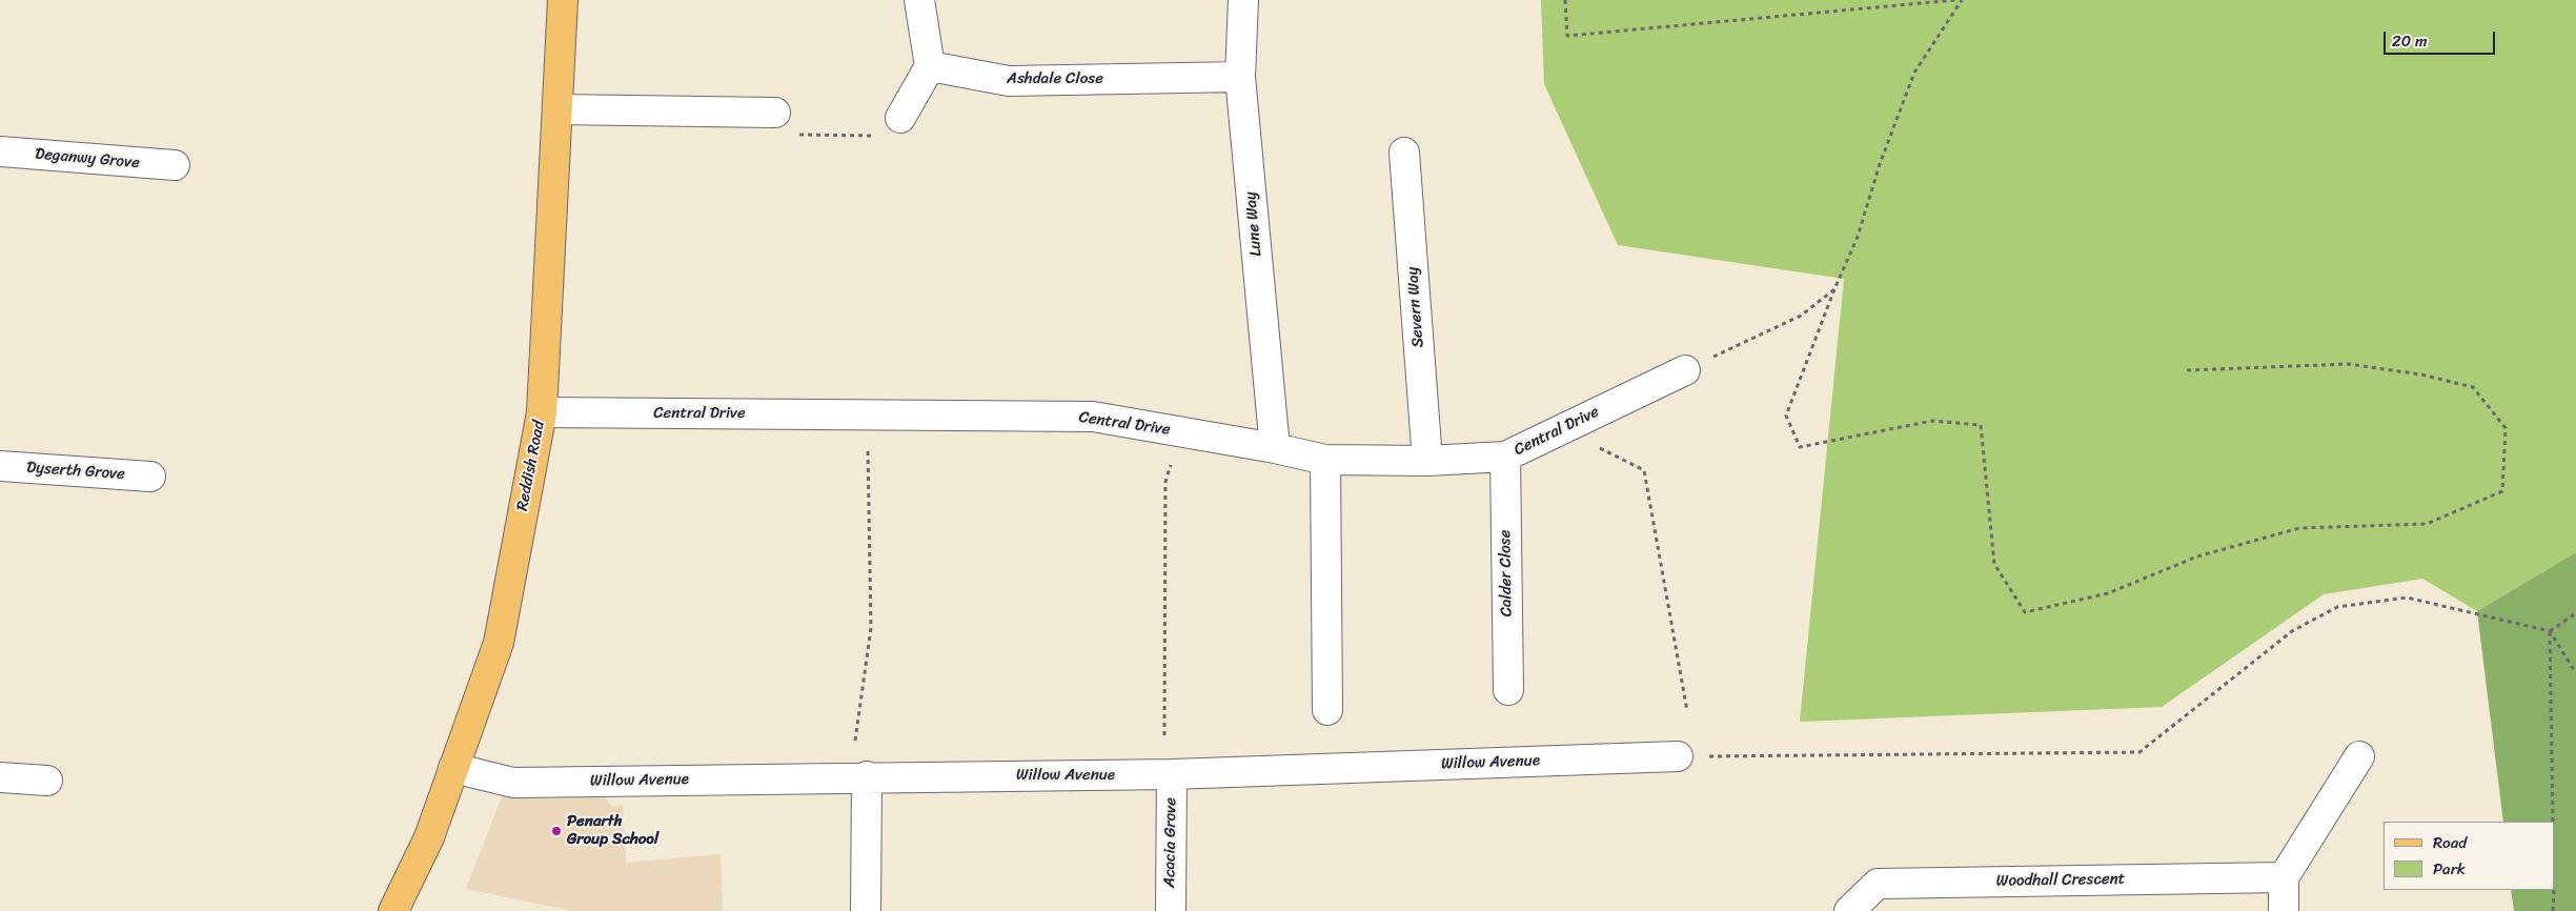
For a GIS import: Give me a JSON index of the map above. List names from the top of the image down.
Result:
{
  "streets": {
    "main road": ["Reddish Road"],
    "street": [
      "Ashdale Close",
      "Deganwy Grove",
      "Lune Way",
      "Severn Way",
      "Central Drive",
      "Dyserth Grove",
      "Calder Close",
      "Willow Avenue",
      "Acacia Grove",
      "Woodhall Crescent"
    ]
  },
  "crossings": [
    ["Ashdale Close", "Lune Way"],
    ["Lune Way", "Central Drive"],
    ["Severn Way", "Central Drive"],
    ["Central Drive", "Reddish Road"],
    ["Central Drive", "Calder Close"],
    ["Reddish Road", "Willow Avenue"],
    ["Willow Avenue", "Acacia Grove"]
  ],
  "places": ["Penarth Group School"],
  "legend": ["Road", "Park"],
  "scale_bar": "20 m"
}
